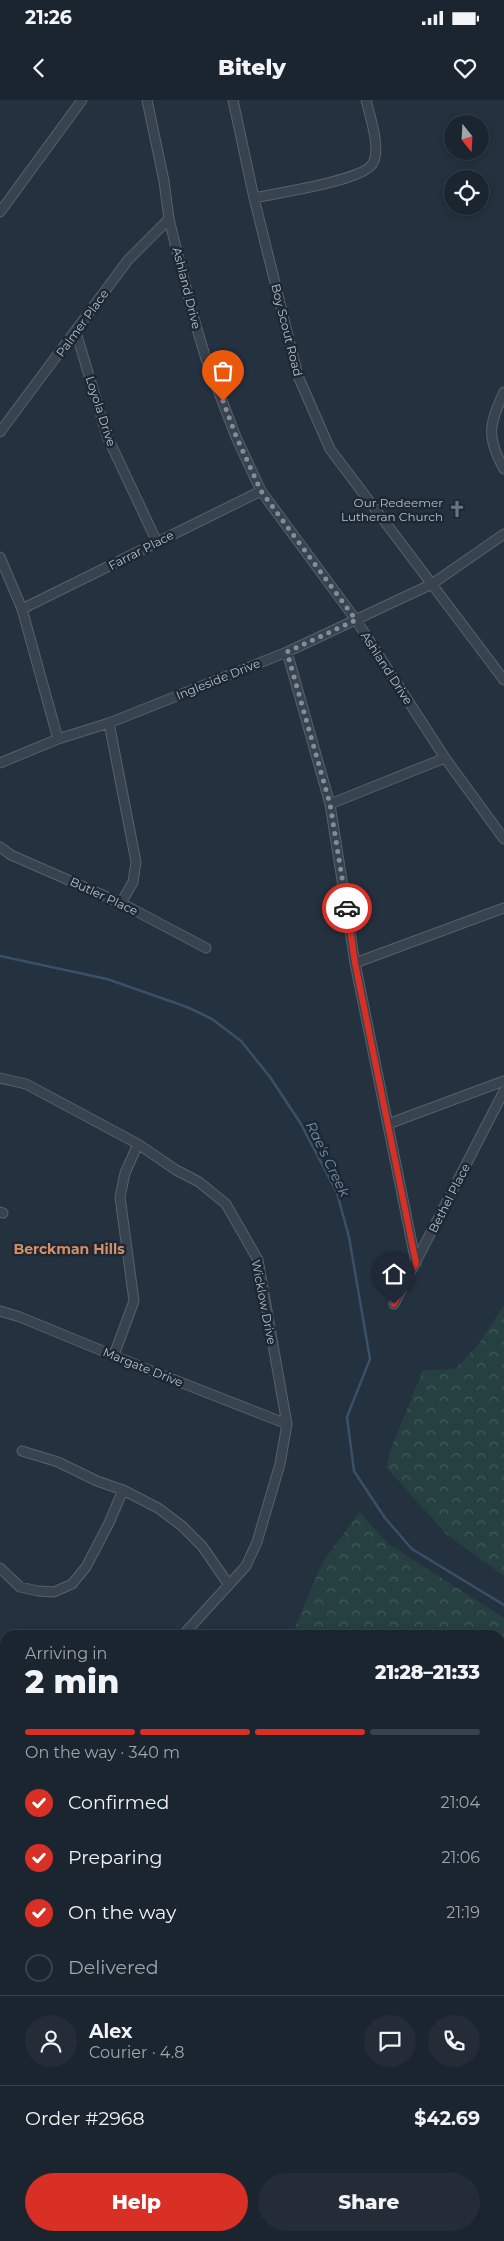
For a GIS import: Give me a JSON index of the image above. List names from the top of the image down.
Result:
{
  "streets": {
    "street": [
      "Ashland Drive",
      "Palmer Place",
      "Boy Scout Road",
      "Loyola Drive",
      "Farrar Place",
      "Ingleside Drive",
      "Butler Place",
      "Bethel Place",
      "Wicklow Drive",
      "Margate Drive"
    ]
  },
  "crossings": [
    ["Ashland Drive", "Palmer Place"],
    ["Ashland Drive", "Farrar Place"],
    ["Ashland Drive", "Ingleside Drive"],
    ["Palmer Place", "Loyola Drive"],
    ["Boy Scout Road", "Ingleside Drive"],
    ["Loyola Drive", "Farrar Place"],
    ["Wicklow Drive", "Margate Drive"]
  ],
  "districts": ["Berckman Hills"],
  "water": ["Rae's Creek"],
  "places": {
    "church": ["Our Redeemer Lutheran Church"]
  },
  "north": "bottom",
  "page": {
    "status": "21:26",
    "header": "Bitely",
    "heading": ["2 min", "Arriving in", "21:28–21:33"],
    "panel": [
      "Alex",
      "Courier · 4.8",
      "Order #2968",
      "$42.69"
    ],
    "bar": "On the way · 340 m",
    "list": [
      ["Confirmed", "21:04"],
      ["Preparing", "21:06"],
      ["On the way", "21:19"],
      "Delivered"
    ],
    "buttons": ["Help", "Share"]
  }
}
